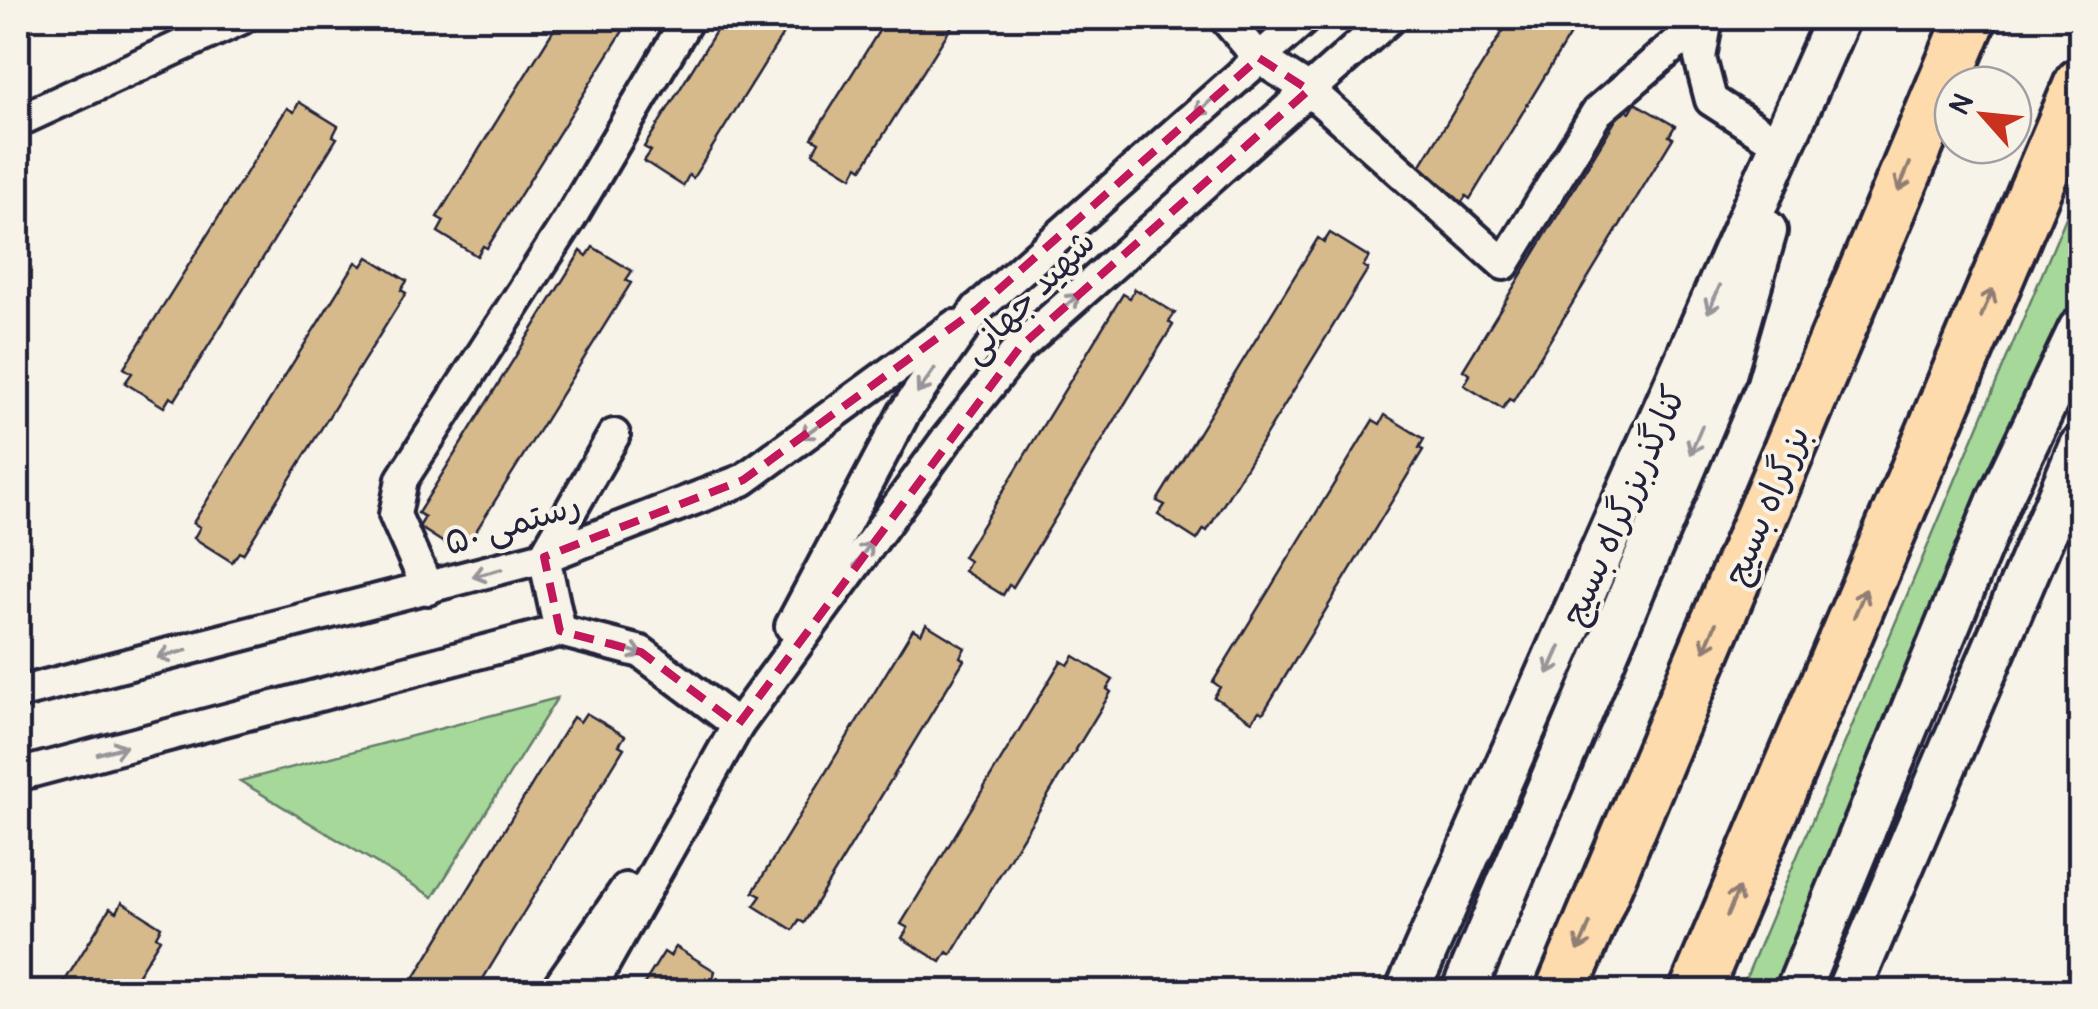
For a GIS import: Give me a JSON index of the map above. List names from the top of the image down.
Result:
{
  "streets": {
    "highway": ["بزرگراه بسیج"],
    "main road": ["کنارگذربزرگراه بسیج"],
    "street": ["شهید جهانی", "رستمی ۵۰"]
  },
  "crossings": [
    ["شهید جهانی", "رستمی ۵۰"]
  ],
  "north": "top left"
}
